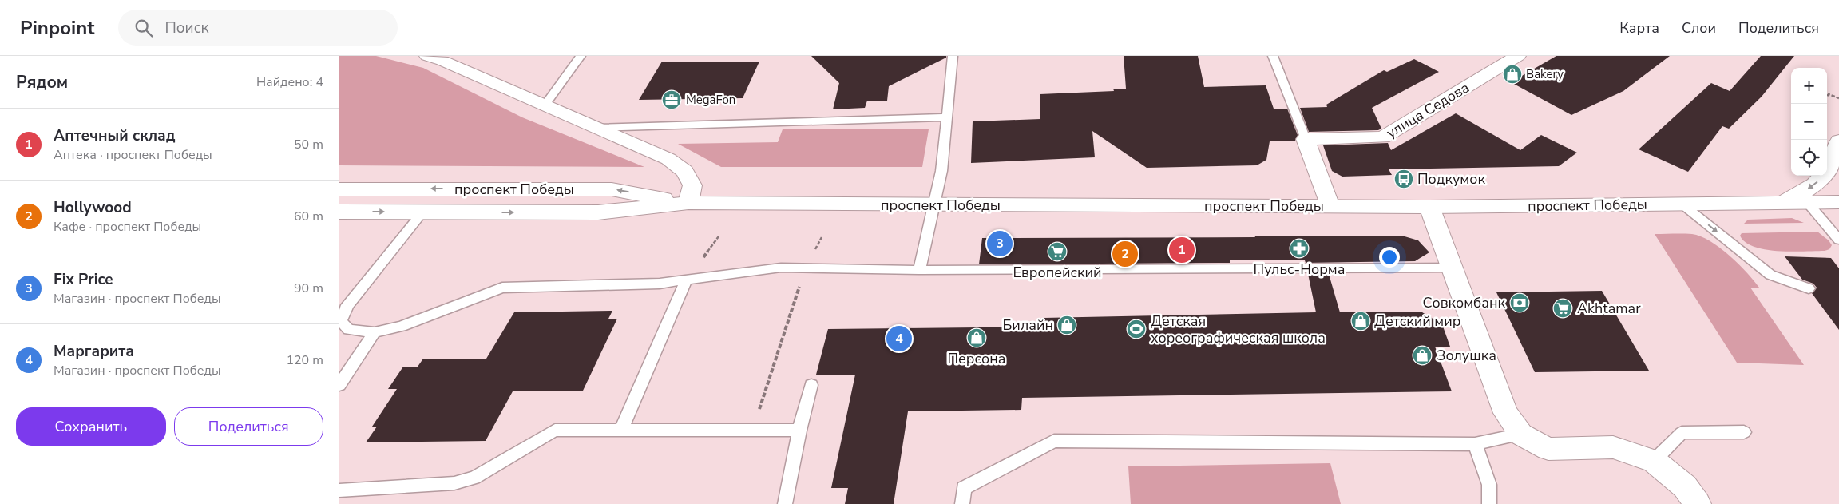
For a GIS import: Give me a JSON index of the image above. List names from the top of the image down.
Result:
{
  "streets": {
    "main road": ["улица Седова", "проспект Победы"]
  },
  "places": {
    "shop": [
      "Bakery",
      "Детский мир",
      "Билайн",
      "Персона",
      "Золушка"
    ],
    "office": ["MegaFon"],
    "bus stop": ["Подкумок"],
    "pharmacy": ["Пульс-Норма"],
    "supermarket": ["Европейский", "Akhtamar"],
    "bank": ["Совкомбанк"],
    "sports": ["Детская хореографическая школа"]
  },
  "page": {
    "header": "Pinpoint",
    "search": "Поиск",
    "nav": ["Карта", "Слои", "Поделиться"],
    "heading": ["Рядом", "Найдено: 4"],
    "map_buttons": ["+", "−"],
    "list": [
      {
        "mark": "1",
        "name": "Аптечный склад",
        "note": "Аптека · проспект Победы",
        "value": "50 m"
      },
      {
        "mark": "2",
        "name": "Hollywood",
        "note": "Кафе · проспект Победы",
        "value": "60 m"
      },
      {
        "mark": "3",
        "name": "Fix Price",
        "note": "Магазин · проспект Победы",
        "value": "90 m"
      },
      {
        "mark": "4",
        "name": "Маргарита",
        "note": "Магазин · проспект Победы",
        "value": "120 m"
      }
    ],
    "pins": [
      "3",
      "1",
      "2",
      "4"
    ],
    "buttons": ["Сохранить", "Поделиться"]
  }
}
